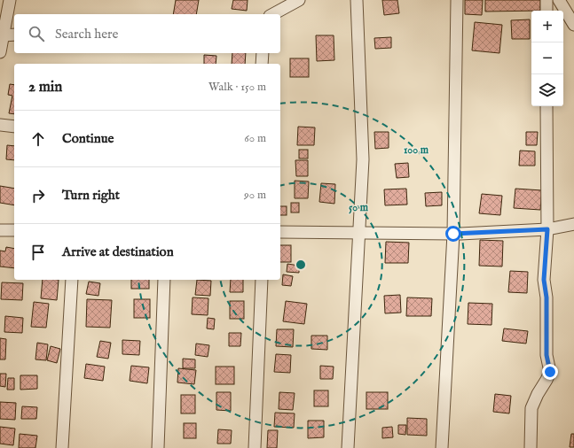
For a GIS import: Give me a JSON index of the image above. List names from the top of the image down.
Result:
{
  "page": {
    "map_buttons": ["+", "−"],
    "search": "Search here",
    "heading": ["2 min", "Walk · 150 m"],
    "list": [
      ["Continue", "60 m"],
      ["Turn right", "90 m"],
      "Arrive at destination"
    ]
  },
  "rings": ["100 m", "50 m"]
}
